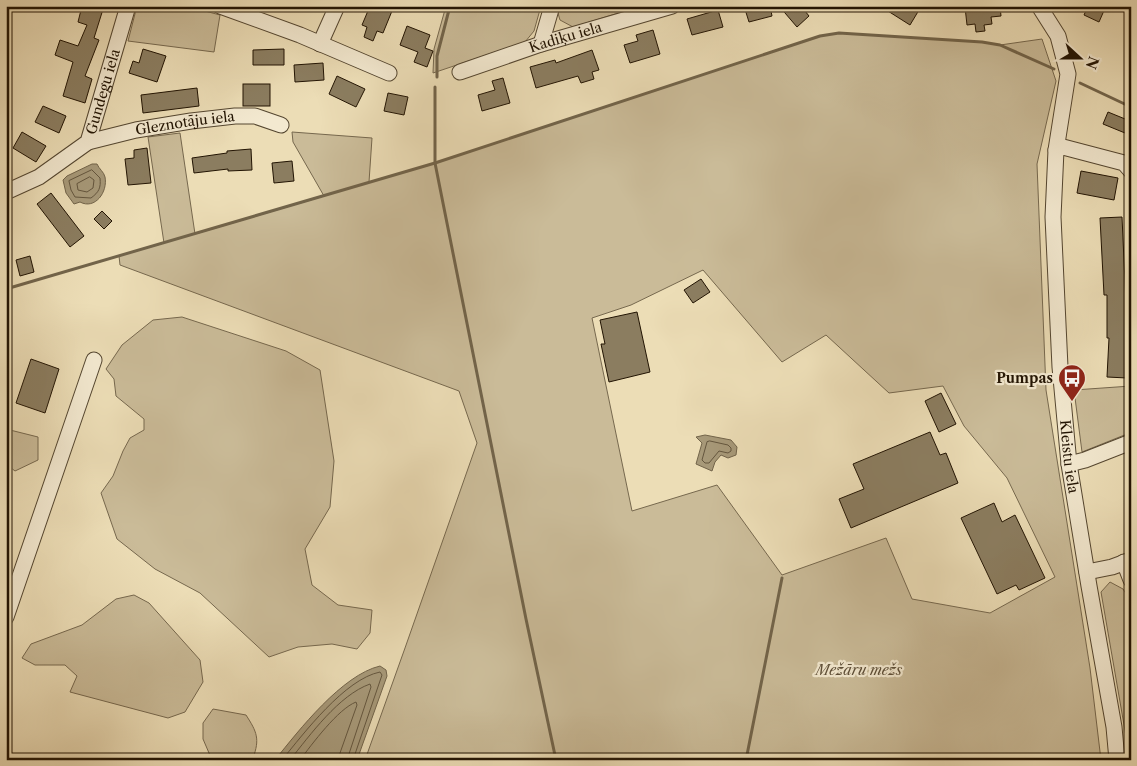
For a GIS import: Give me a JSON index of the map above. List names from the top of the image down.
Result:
{
  "streets": {
    "street": [
      "Kadiķu iela",
      "Gundegu iela",
      "Gleznotāju iela",
      "Kleistu iela"
    ]
  },
  "crossings": [
    ["Gundegu iela", "Gleznotāju iela"]
  ],
  "parks": ["Mežāru mežs"],
  "places": {
    "bus stop": ["Pumpas"]
  },
  "north": "right"
}
